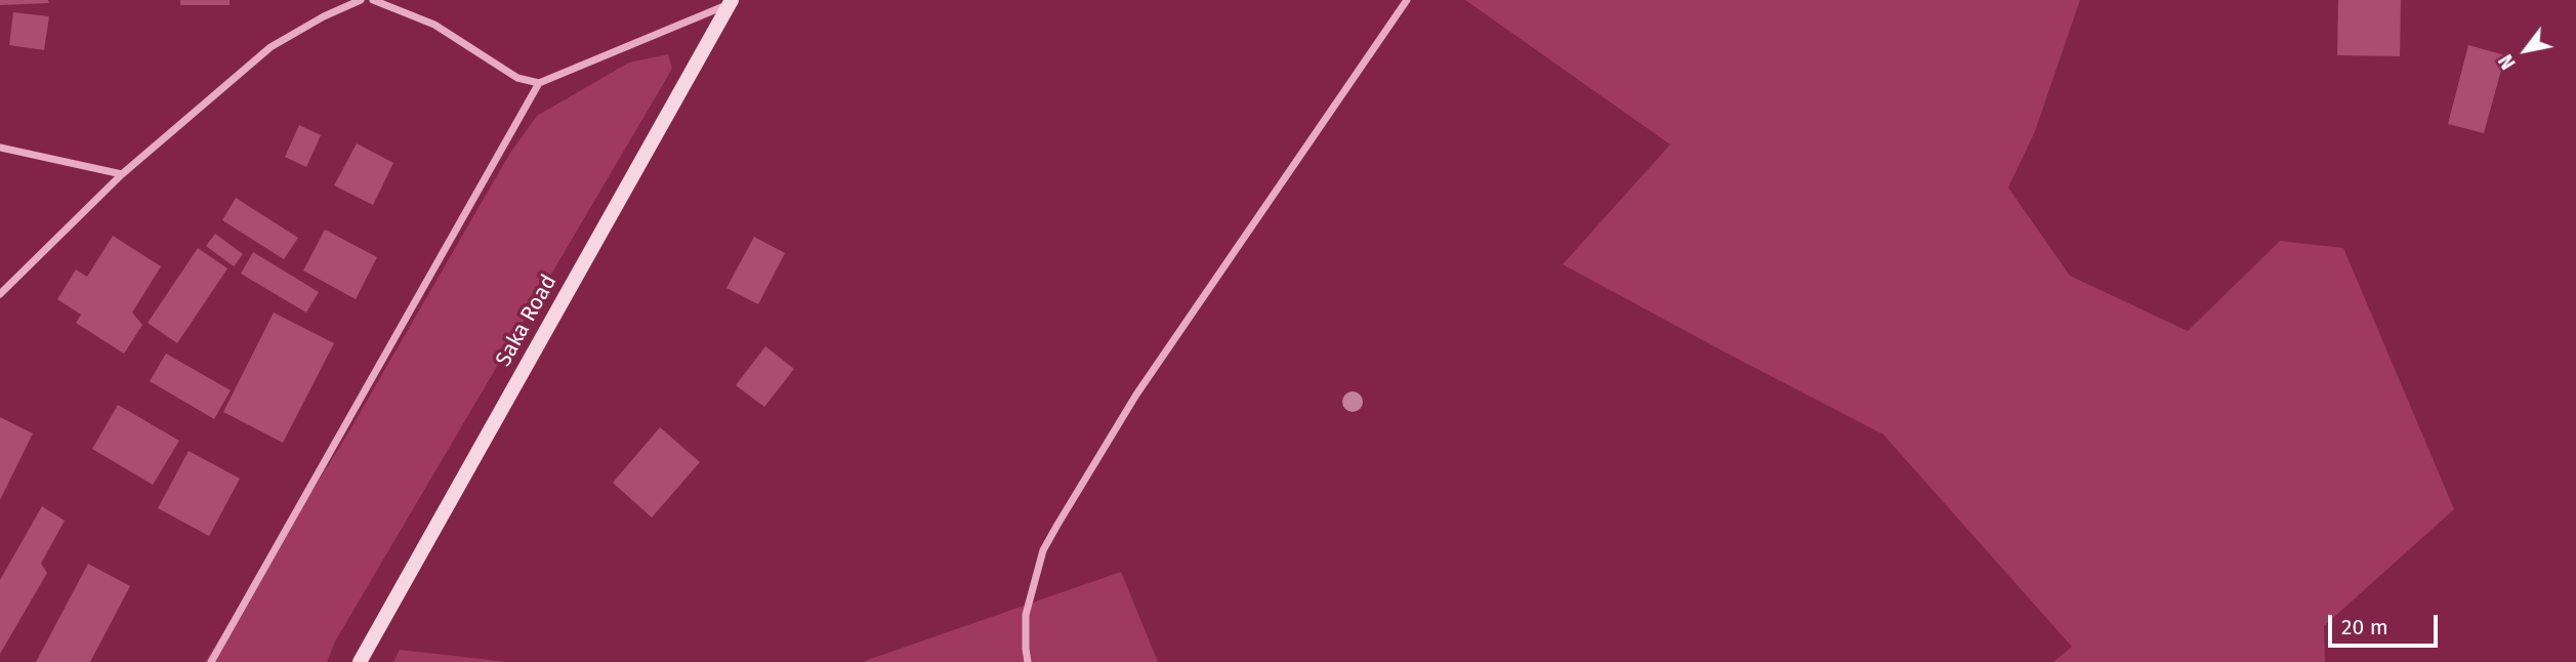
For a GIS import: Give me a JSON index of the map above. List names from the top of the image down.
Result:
{
  "streets": {
    "main road": ["Saka Road"]
  },
  "scale_bar": "20 m",
  "north": "bottom left"
}
